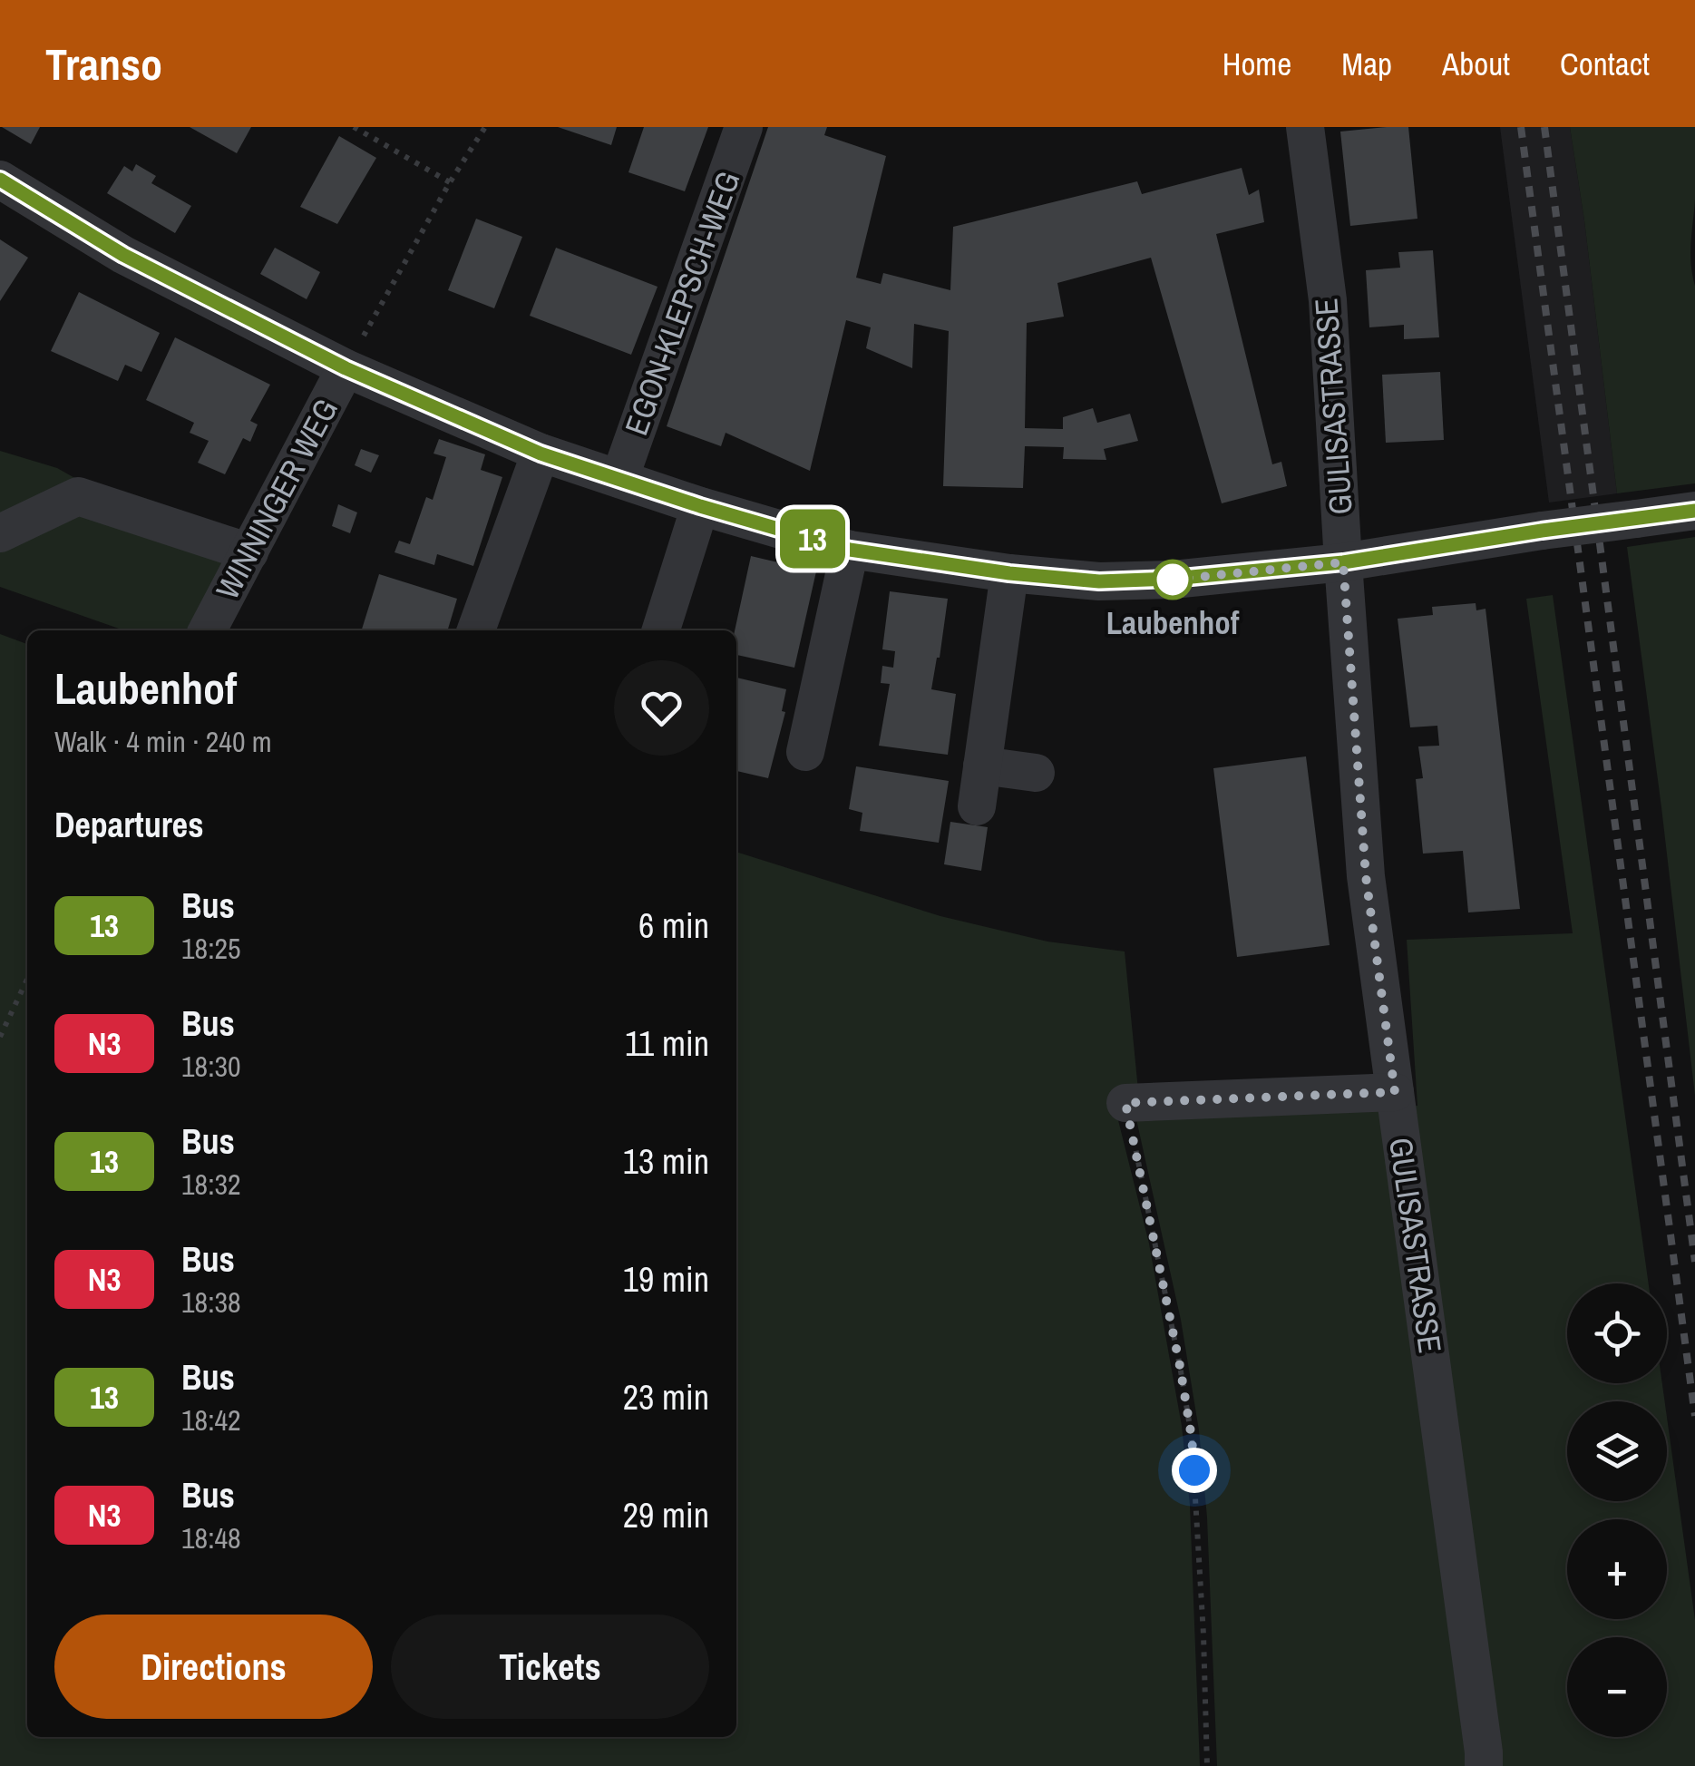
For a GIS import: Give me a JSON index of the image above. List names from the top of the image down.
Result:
{
  "streets": {
    "street": ["EGON-KLEPSCH-WEG", "GULISASTRASSE", "WINNINGER WEG"]
  },
  "places": ["Laubenhof"],
  "lines": ["bus line 13"],
  "page": {
    "header": "Transo",
    "nav": [
      "Home",
      "Map",
      "About",
      "Contact"
    ],
    "on_map": "13",
    "heading": [
      ["Laubenhof", "Walk · 4 min · 240 m"],
      "Departures"
    ],
    "list": [
      {
        "mark": "13",
        "name": "Bus",
        "note": "18:25",
        "value": "6 min"
      },
      {
        "mark": "N3",
        "name": "Bus",
        "note": "18:30",
        "value": "11 min"
      },
      {
        "mark": "13",
        "name": "Bus",
        "note": "18:32",
        "value": "13 min"
      },
      {
        "mark": "N3",
        "name": "Bus",
        "note": "18:38",
        "value": "19 min"
      },
      {
        "mark": "13",
        "name": "Bus",
        "note": "18:42",
        "value": "23 min"
      },
      {
        "mark": "N3",
        "name": "Bus",
        "note": "18:48",
        "value": "29 min"
      }
    ],
    "map_buttons": ["+", "−"],
    "buttons": ["Directions", "Tickets"]
  }
}
